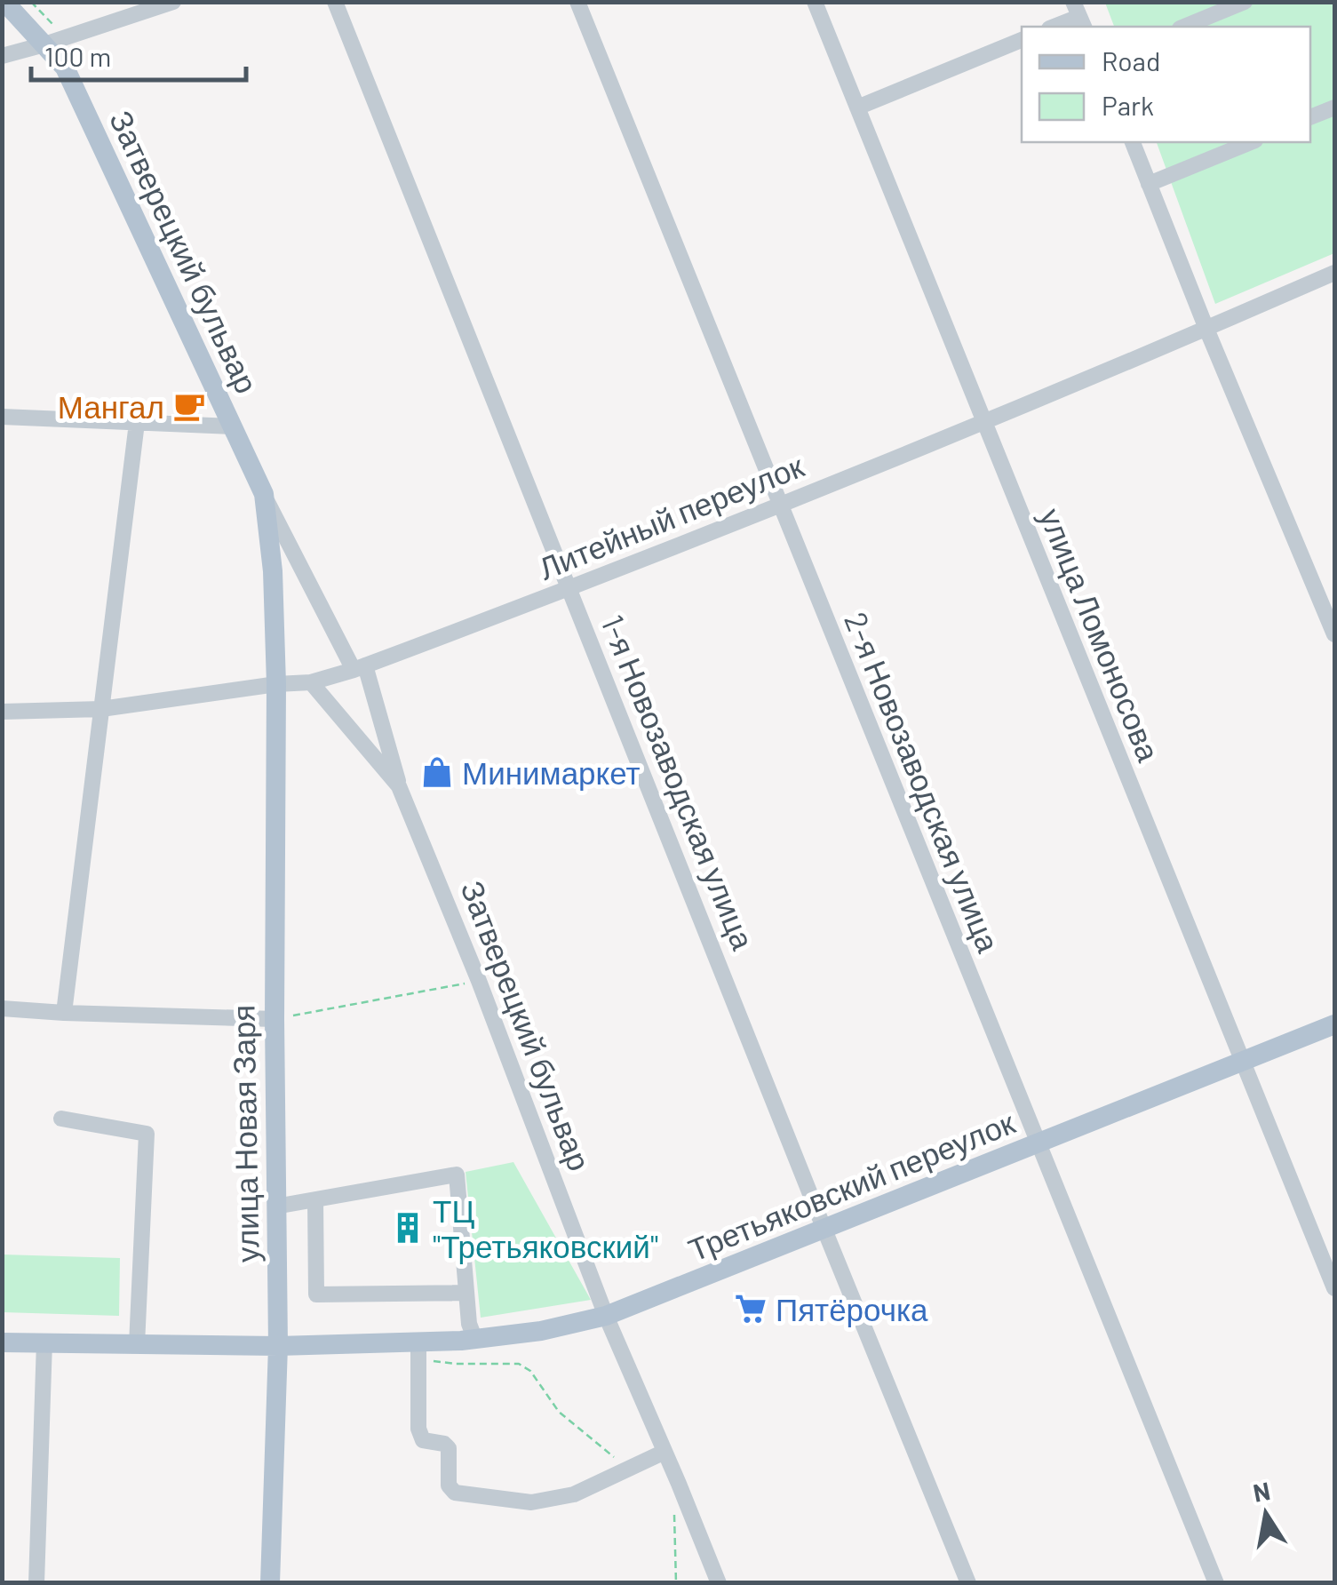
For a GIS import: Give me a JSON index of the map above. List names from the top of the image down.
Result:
{
  "streets": {
    "main road": ["Затверецкий бульвар", "улица Новая Заря", "Третьяковский переулок"],
    "street": [
      "Литейный переулок",
      "улица Ломоносова",
      "1-я Новозаводская улица",
      "2-я Новозаводская улица"
    ]
  },
  "crossings": [
    ["Затверецкий бульвар", "Литейный переулок"],
    ["Затверецкий бульвар", "улица Новая Заря"],
    ["Затверецкий бульвар", "Третьяковский переулок"],
    ["Литейный переулок", "улица Ломоносова"],
    ["Литейный переулок", "1-я Новозаводская улица"],
    ["Литейный переулок", "2-я Новозаводская улица"],
    ["Литейный переулок", "улица Новая Заря"],
    ["улица Ломоносова", "Третьяковский переулок"],
    ["1-я Новозаводская улица", "Третьяковский переулок"],
    ["2-я Новозаводская улица", "Третьяковский переулок"],
    ["улица Новая Заря", "Третьяковский переулок"]
  ],
  "places": {
    "cafe": ["Мангал"],
    "shop": ["Минимаркет"],
    "building": ["ТЦ \"Третьяковский\""],
    "supermarket": ["Пятёрочка"]
  },
  "legend": ["Road", "Park"],
  "scale_bar": "100 m",
  "north": "top"
}
